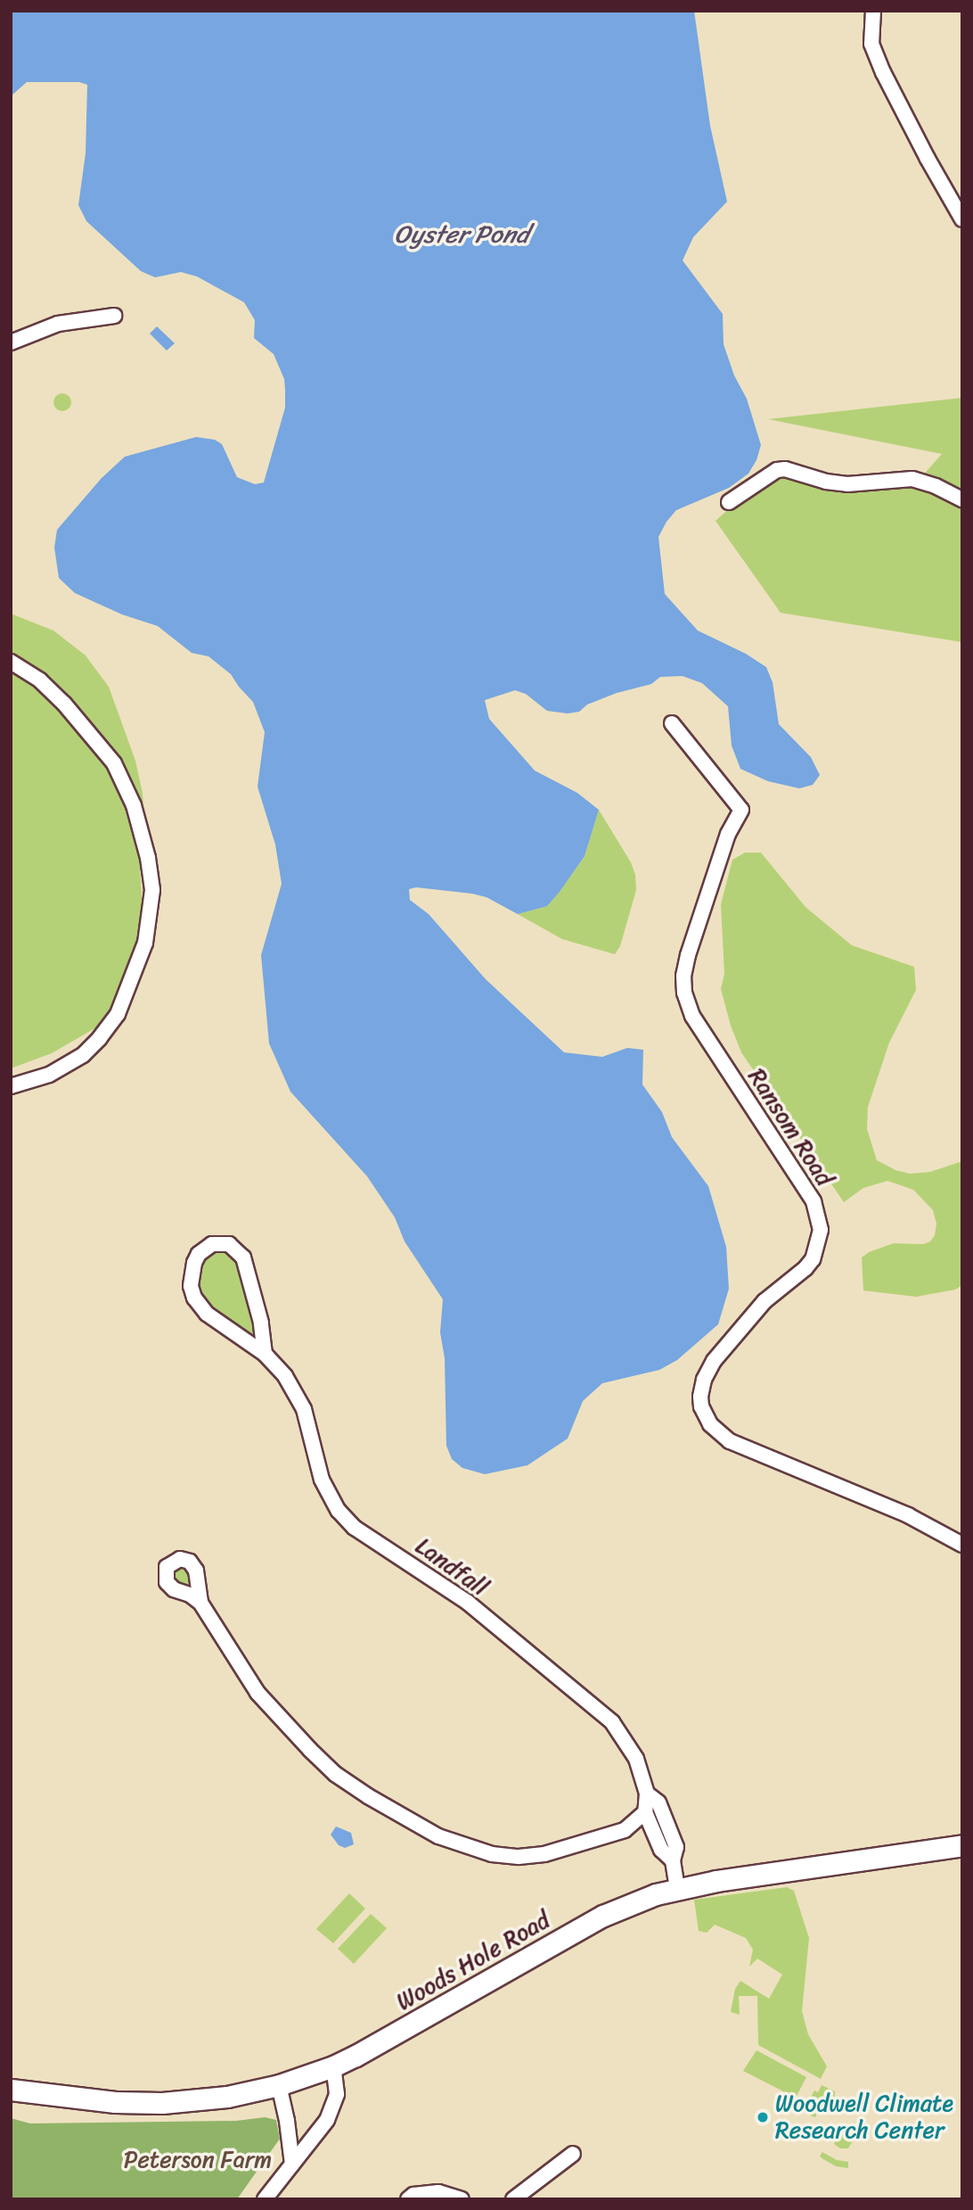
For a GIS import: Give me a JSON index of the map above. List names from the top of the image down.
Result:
{
  "streets": {
    "highway": ["Woods Hole Road"],
    "street": ["Ransom Road", "Landfall"]
  },
  "crossings": [
    ["Landfall", "Woods Hole Road"]
  ],
  "water": ["Oyster Pond"],
  "parks": ["Peterson Farm"],
  "places": ["Woodwell Climate Research Center"]
}
